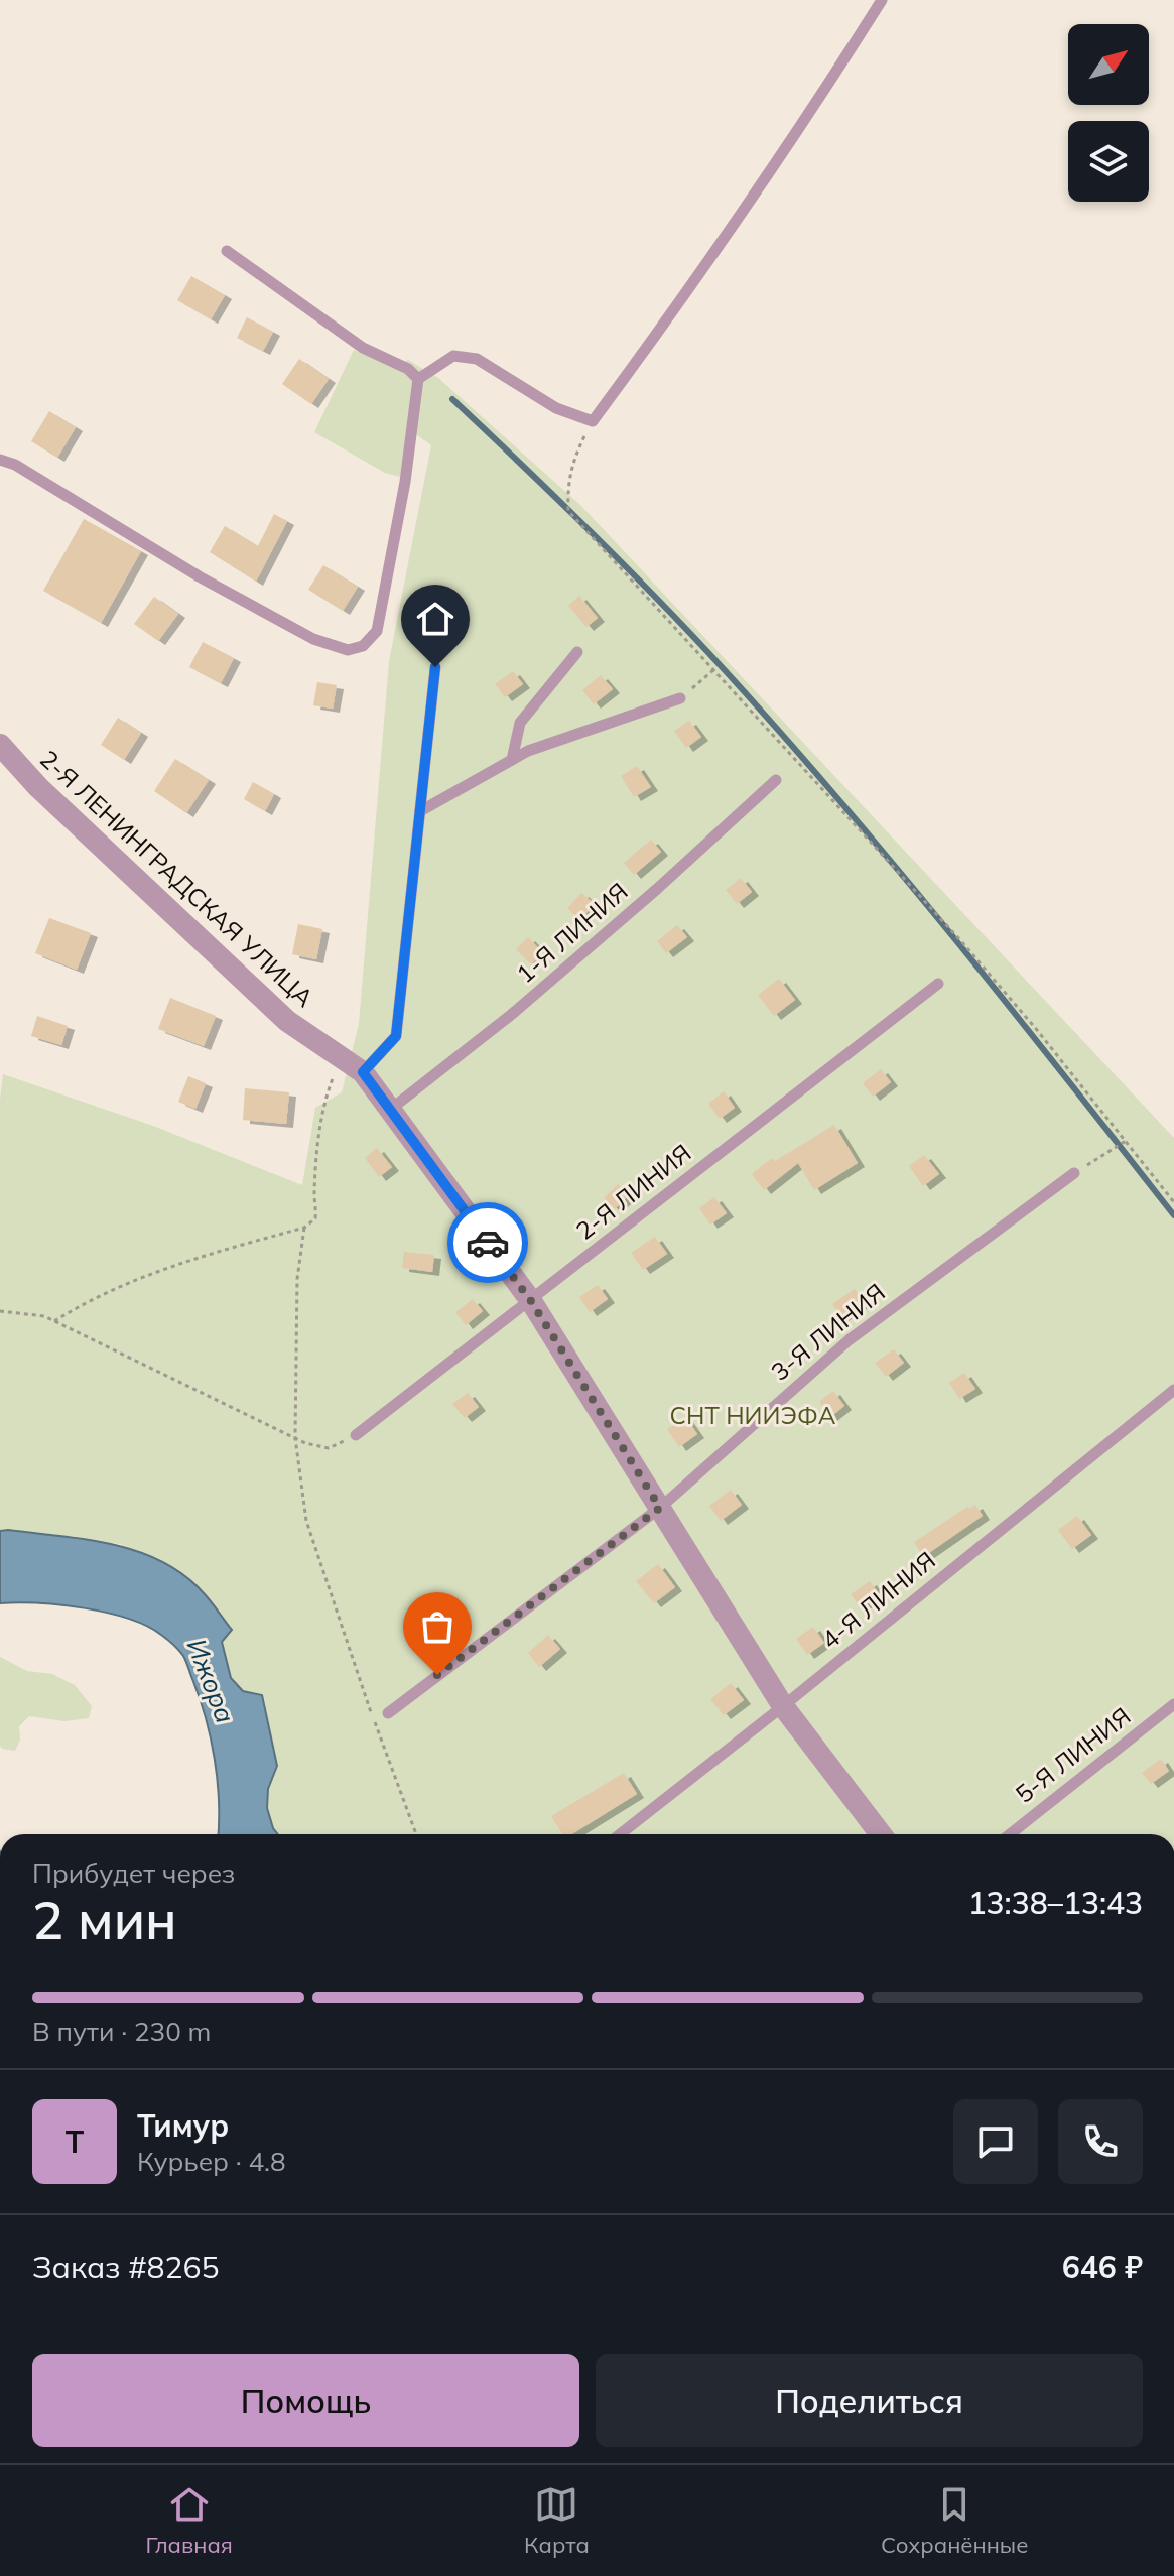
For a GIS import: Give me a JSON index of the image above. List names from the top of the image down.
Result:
{
  "streets": {
    "street": ["2-Я ЛЕНИНГРАДСКАЯ УЛИЦА"],
    "lane": [
      "1-Я ЛИНИЯ",
      "2-Я ЛИНИЯ",
      "3-Я ЛИНИЯ",
      "4-Я ЛИНИЯ",
      "5-Я ЛИНИЯ"
    ]
  },
  "water": ["Ижора"],
  "parks": ["СНТ НИИЭФА"],
  "north": "top right",
  "page": {
    "heading": ["2 мин", "Прибудет через", "13:38–13:43"],
    "panel": [
      "Тимур",
      "Курьер · 4.8",
      "Заказ #8265",
      "646 ₽"
    ],
    "bar": "В пути · 230 m",
    "round": "Т",
    "buttons": ["Помощь", "Поделиться"],
    "tabs": ["Главная", "Карта", "Сохранённые"]
  }
}
